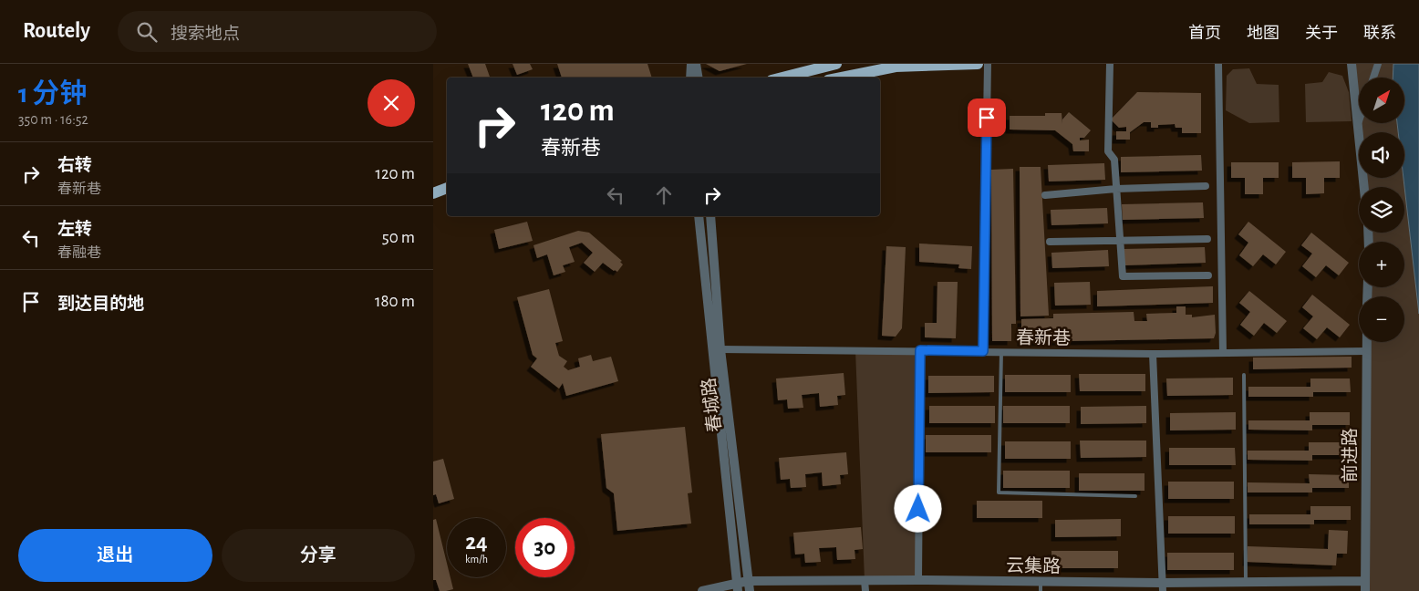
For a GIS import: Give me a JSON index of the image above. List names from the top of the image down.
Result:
{
  "streets": {
    "street": [
      "春新巷",
      "春城路",
      "前进路",
      "云集路"
    ]
  },
  "crossings": [
    ["春新巷", "春城路"],
    ["春新巷", "前进路"],
    ["春城路", "云集路"],
    ["前进路", "云集路"]
  ],
  "north": "top right",
  "page": {
    "header": "Routely",
    "search": "搜索地点",
    "nav": [
      "首页",
      "地图",
      "关于",
      "联系"
    ],
    "heading": ["1 分钟", "350 m · 16:52"],
    "map_buttons": ["+", "−"],
    "turn": ["120 m", "春新巷"],
    "list": [
      {
        "name": "右转",
        "note": "春新巷",
        "value": "120 m"
      },
      {
        "name": "左转",
        "note": "春融巷",
        "value": "50 m"
      },
      {
        "name": "到达目的地",
        "value": "180 m"
      }
    ],
    "speed": "24 km/h",
    "limit": "30",
    "buttons": ["退出", "分享"]
  }
}
